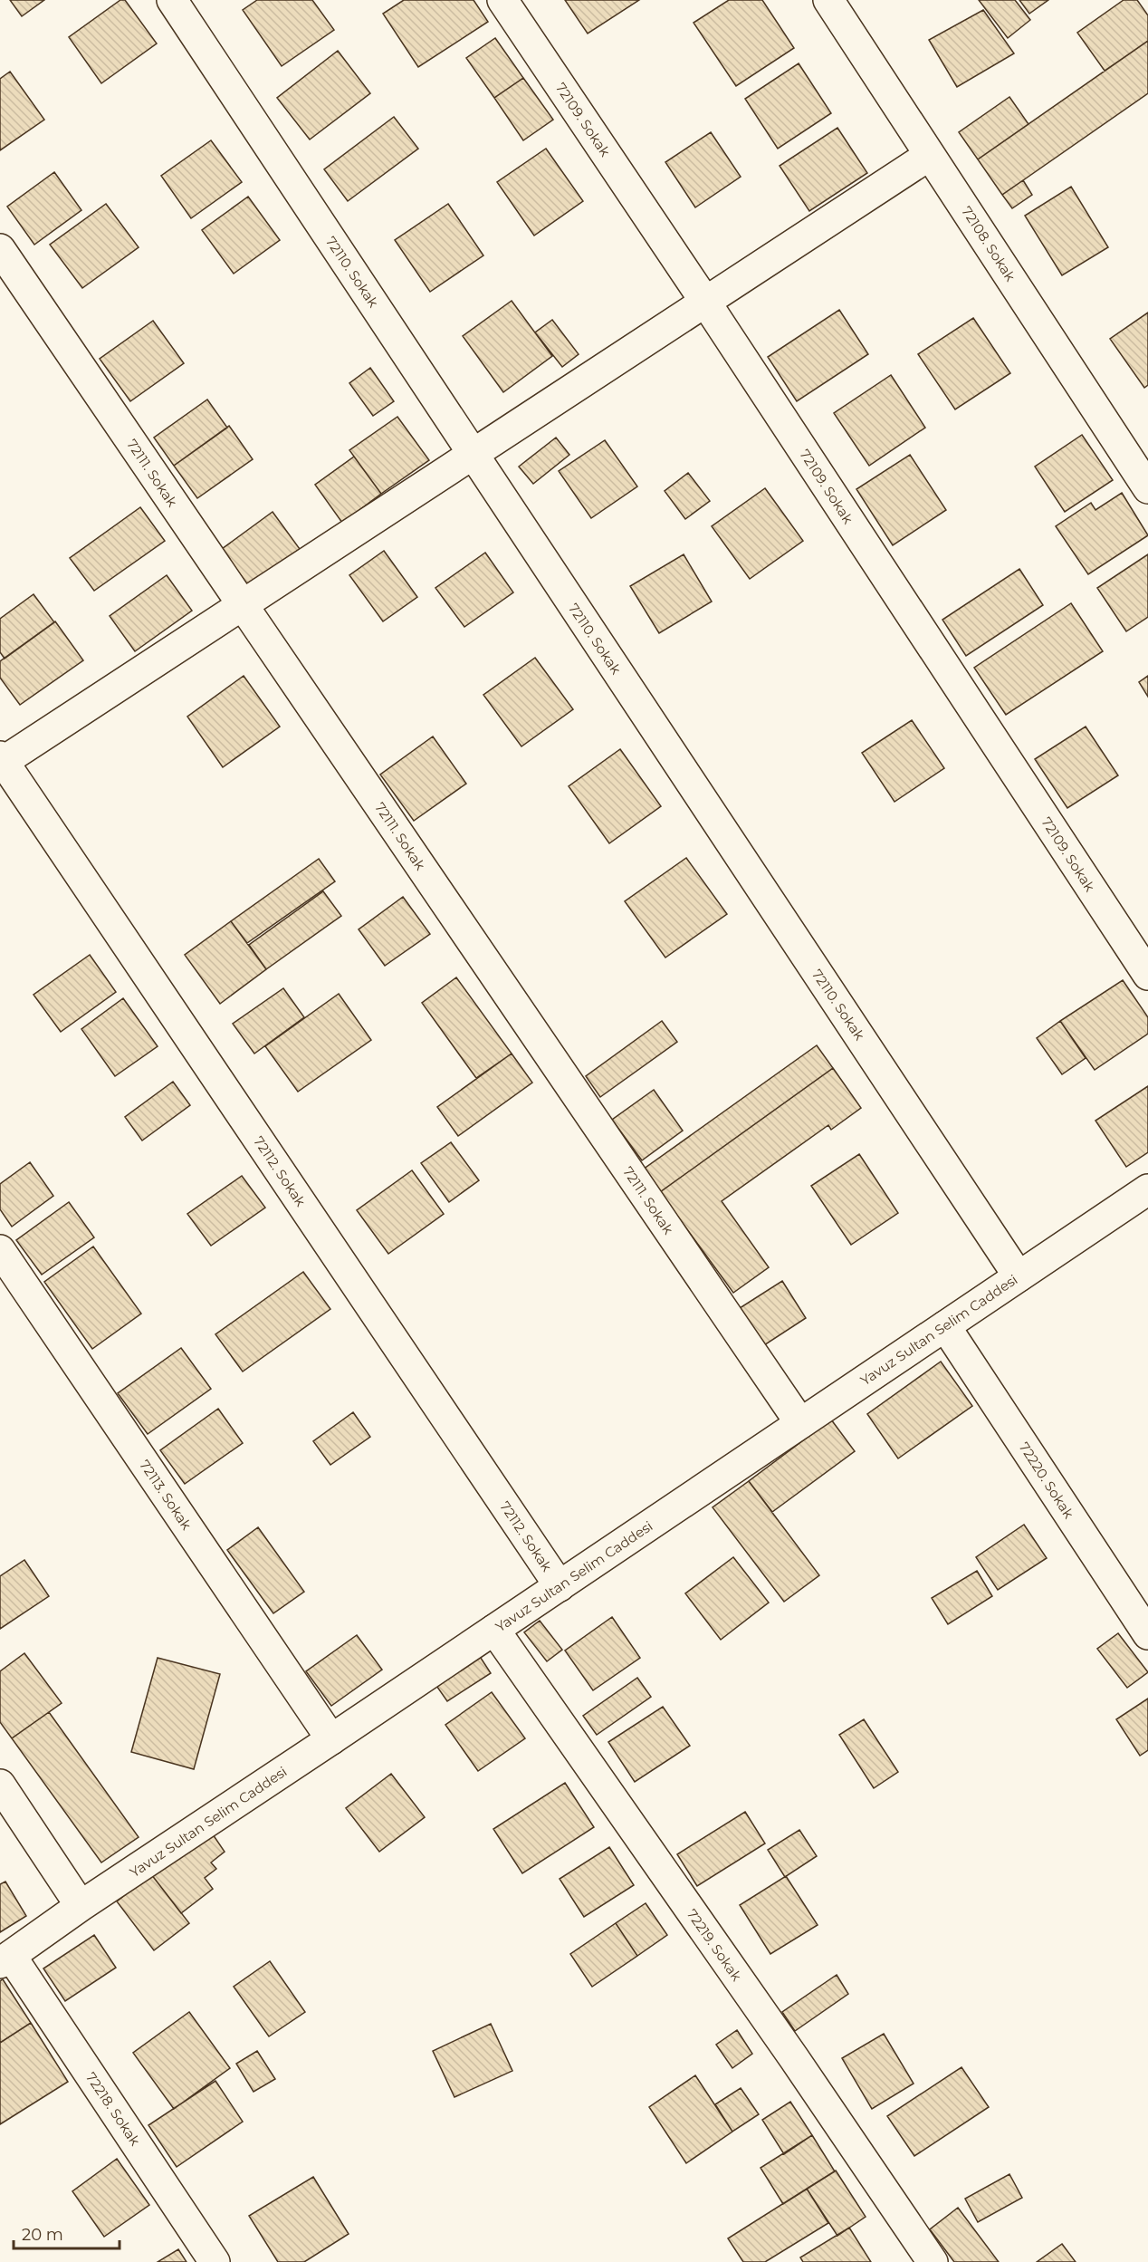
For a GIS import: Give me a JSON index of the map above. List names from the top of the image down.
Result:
{
  "streets": {
    "street": [
      "72109. Sokak",
      "72108. Sokak",
      "72110. Sokak",
      "72111. Sokak",
      "72112. Sokak",
      "Yavuz Sultan Selim Caddesi",
      "72220. Sokak",
      "72113. Sokak",
      "72219. Sokak",
      "72218. Sokak"
    ]
  },
  "crossings": [
    ["72110. Sokak", "Yavuz Sultan Selim Caddesi"],
    ["72111. Sokak", "Yavuz Sultan Selim Caddesi"],
    ["72112. Sokak", "Yavuz Sultan Selim Caddesi"],
    ["Yavuz Sultan Selim Caddesi", "72220. Sokak"],
    ["Yavuz Sultan Selim Caddesi", "72113. Sokak"],
    ["Yavuz Sultan Selim Caddesi", "72219. Sokak"],
    ["Yavuz Sultan Selim Caddesi", "72218. Sokak"]
  ],
  "scale_bar": "20 m"
}
